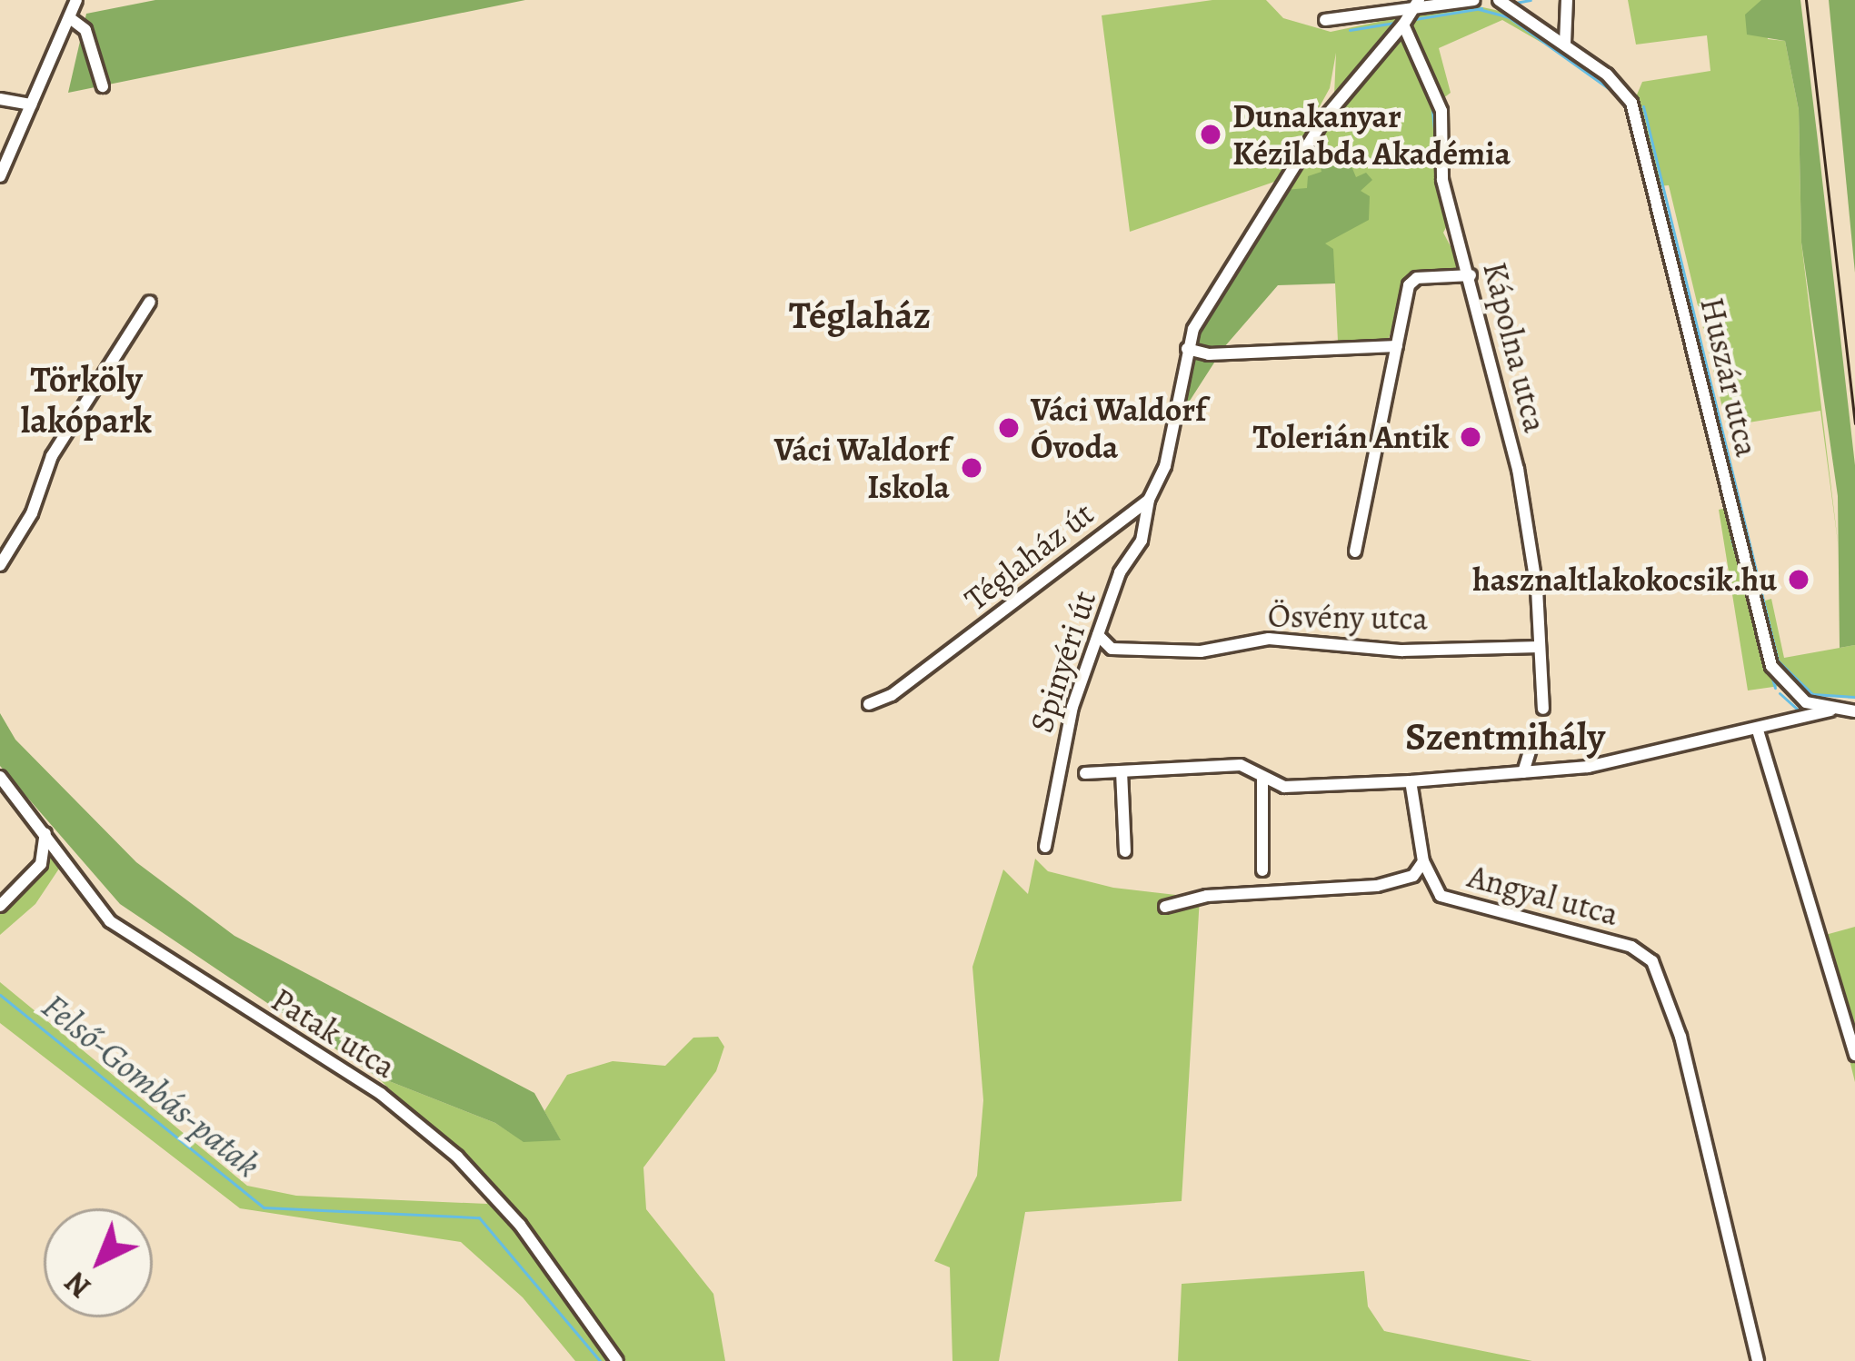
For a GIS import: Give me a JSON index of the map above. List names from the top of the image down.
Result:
{
  "streets": {
    "street": [
      "Kápolna utca",
      "Huszár utca",
      "Téglaház út",
      "Ösvény utca",
      "Spinyéri út",
      "Angyal utca",
      "Patak utca"
    ]
  },
  "crossings": [
    ["Kápolna utca", "Ösvény utca"],
    ["Téglaház út", "Spinyéri út"],
    ["Ösvény utca", "Spinyéri út"]
  ],
  "districts": ["Téglaház", "Törköly lakópark", "Szentmihály"],
  "water": ["Felső-Gombás-patak"],
  "places": [
    "Dunakanyar Kézilabda Akadémia",
    "Váci Waldorf Óvoda",
    "Tolerián Antik",
    "Váci Waldorf Iskola",
    "hasznaltlakokocsik.hu"
  ],
  "north": "bottom left"
}
